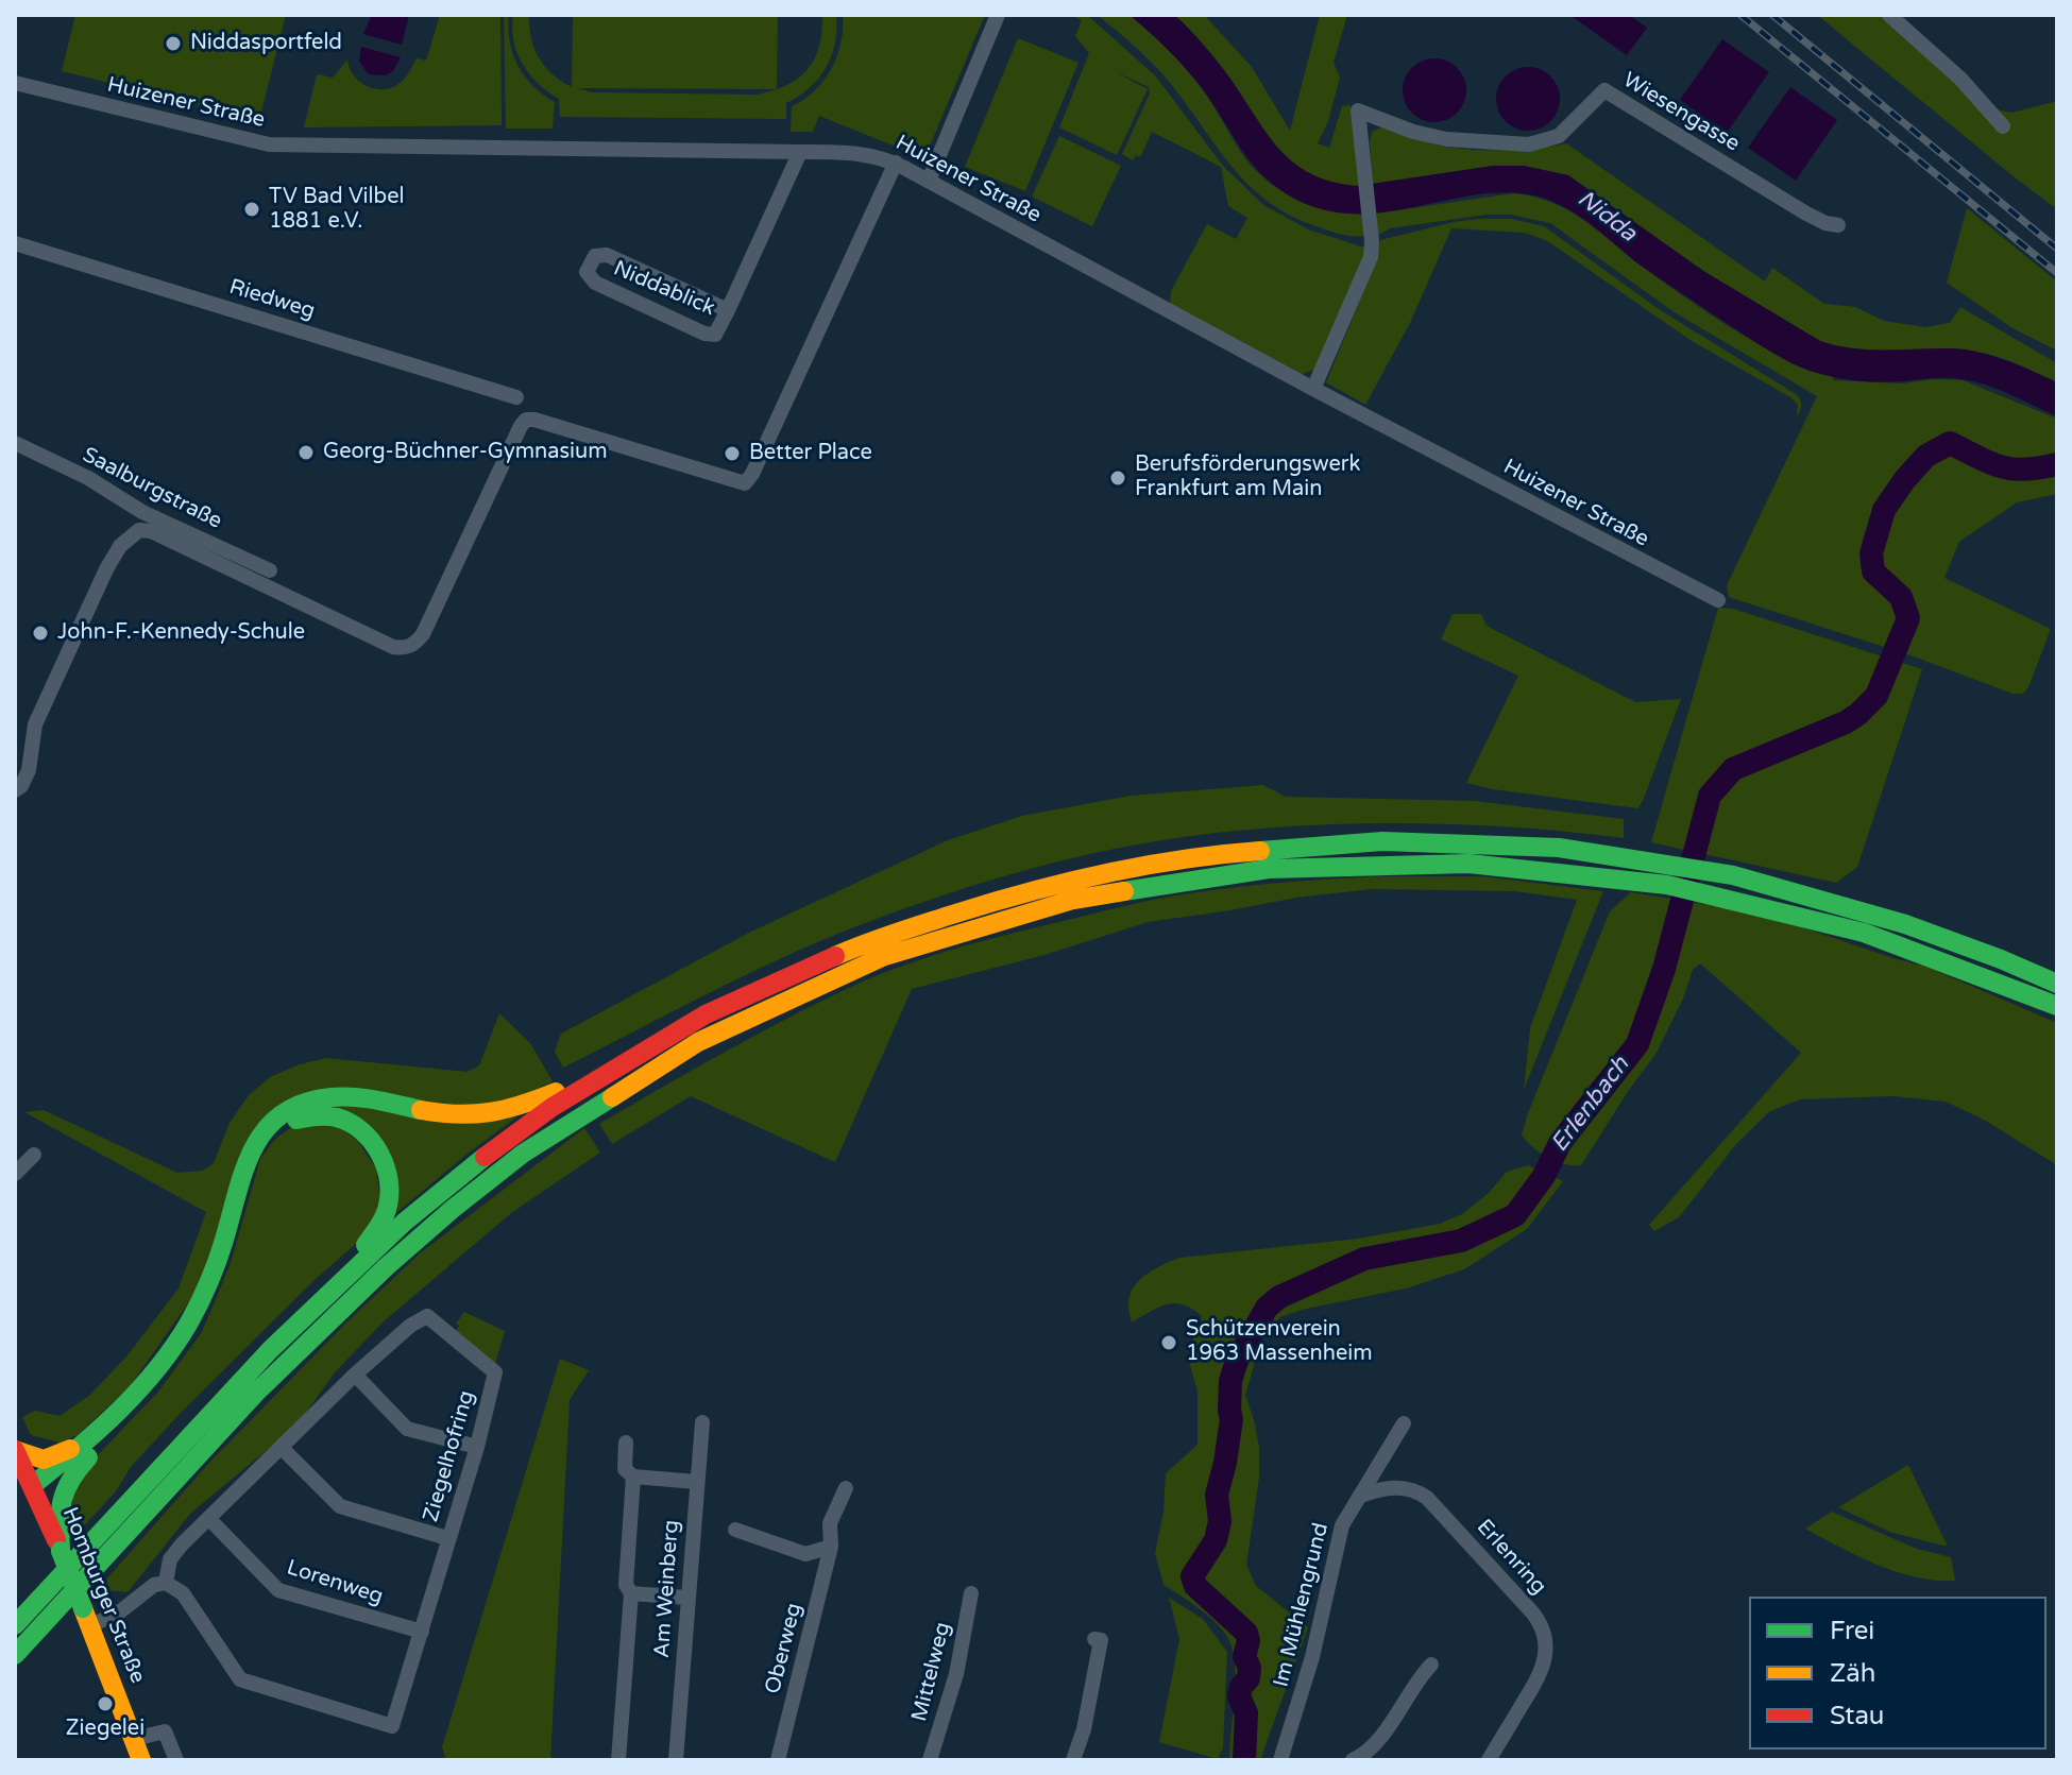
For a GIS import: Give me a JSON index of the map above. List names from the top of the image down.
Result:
{
  "streets": {
    "main road": ["Homburger Straße"],
    "street": [
      "Huizener Straße",
      "Wiesengasse",
      "Niddablick",
      "Riedweg",
      "Saalburgstraße",
      "Ziegelhofring",
      "Erlenring",
      "Lorenweg",
      "Am Weinberg",
      "Im Mühlengrund",
      "Oberweg",
      "Mittelweg"
    ]
  },
  "crossings": [
    ["Huizener Straße", "Wiesengasse"],
    ["Huizener Straße", "Niddablick"],
    ["Ziegelhofring", "Lorenweg"],
    ["Erlenring", "Im Mühlengrund"]
  ],
  "water": ["Nidda", "Erlenbach"],
  "places": [
    "Niddasportfeld",
    "TV Bad Vilbel 1881 e.V.",
    "Georg-Büchner-Gymnasium",
    "Better Place",
    "Berufsförderungswerk Frankfurt am Main",
    "John-F.-Kennedy-Schule",
    "Schützenverein 1963 Massenheim",
    "Ziegelei"
  ],
  "legend": ["Frei", "Zäh", "Stau"]
}
